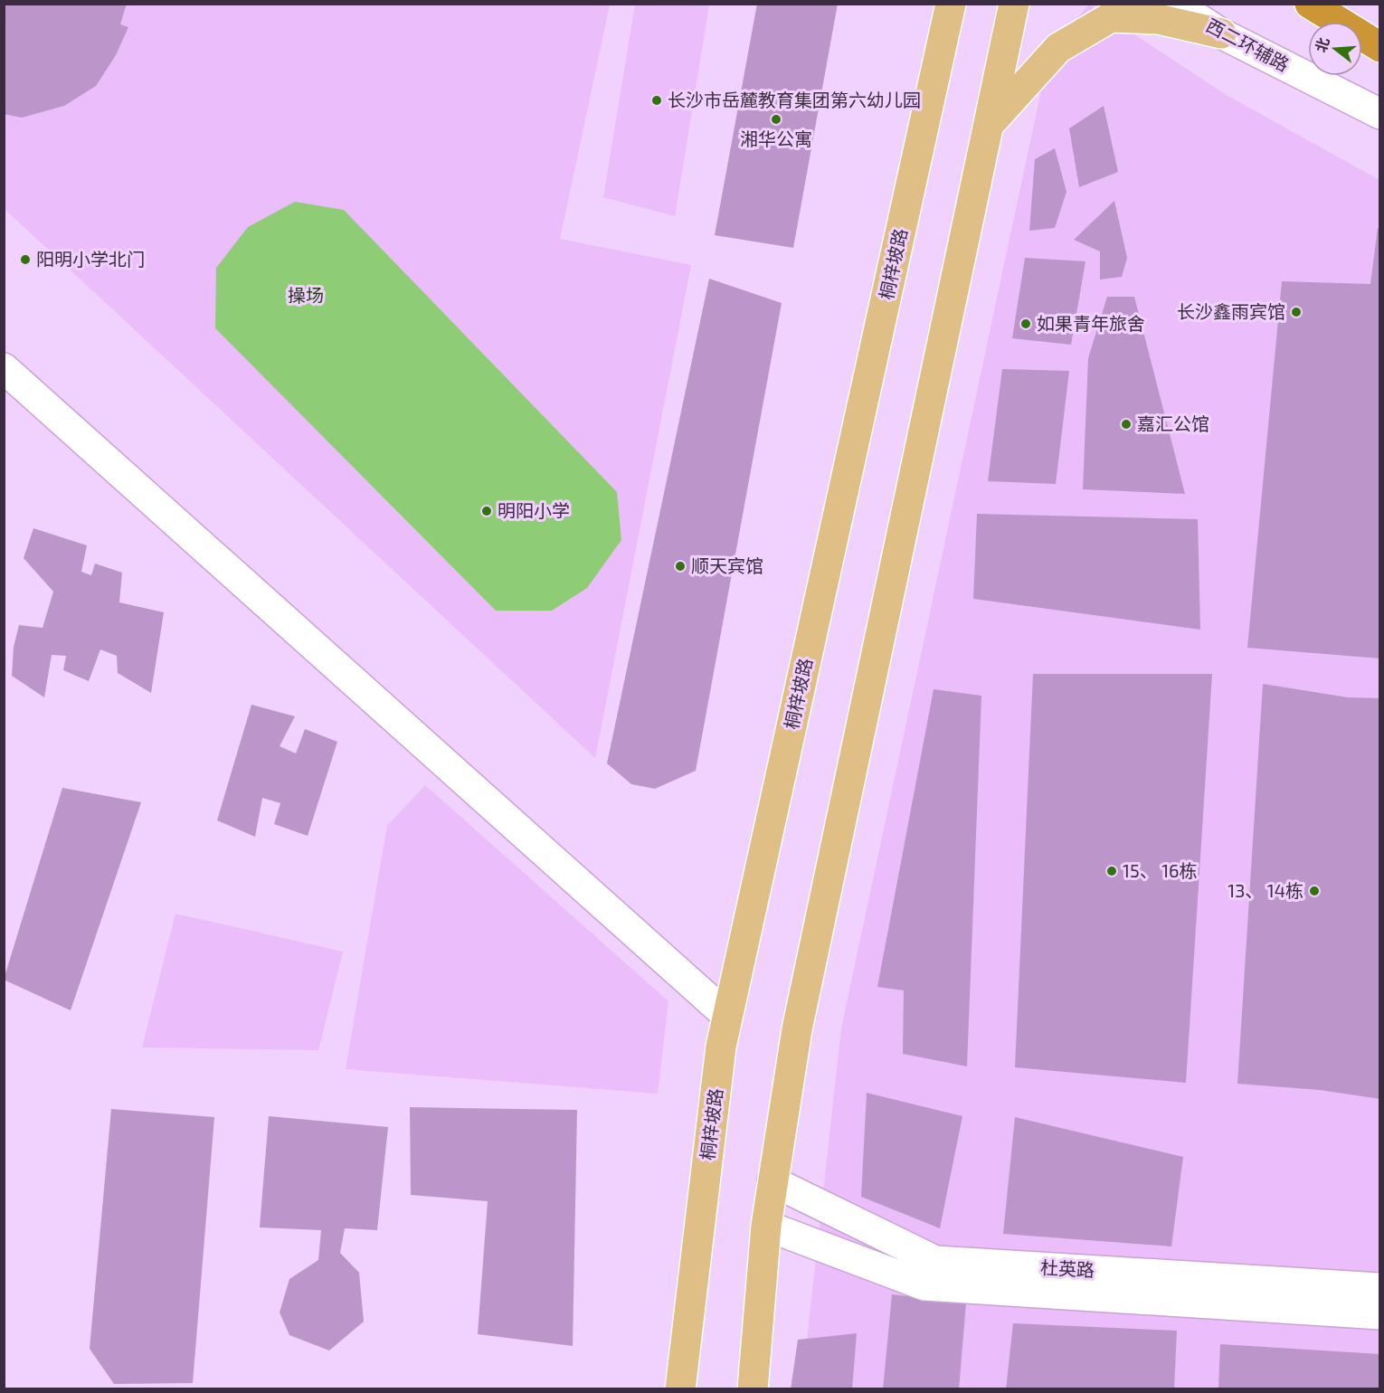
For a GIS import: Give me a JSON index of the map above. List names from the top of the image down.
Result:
{
  "streets": {
    "main road": ["桐梓坡路"],
    "street": ["西二环辅路", "杜英路"]
  },
  "parks": ["操场"],
  "places": [
    "长沙市岳麓教育集团第六幼儿园",
    "湘华公寓",
    "阳明小学北门",
    "长沙鑫雨宾馆",
    "如果青年旅舍",
    "嘉汇公馆",
    "明阳小学",
    "顺天宾馆",
    "15、 16栋",
    "13、 14栋"
  ],
  "north": "left"
}
